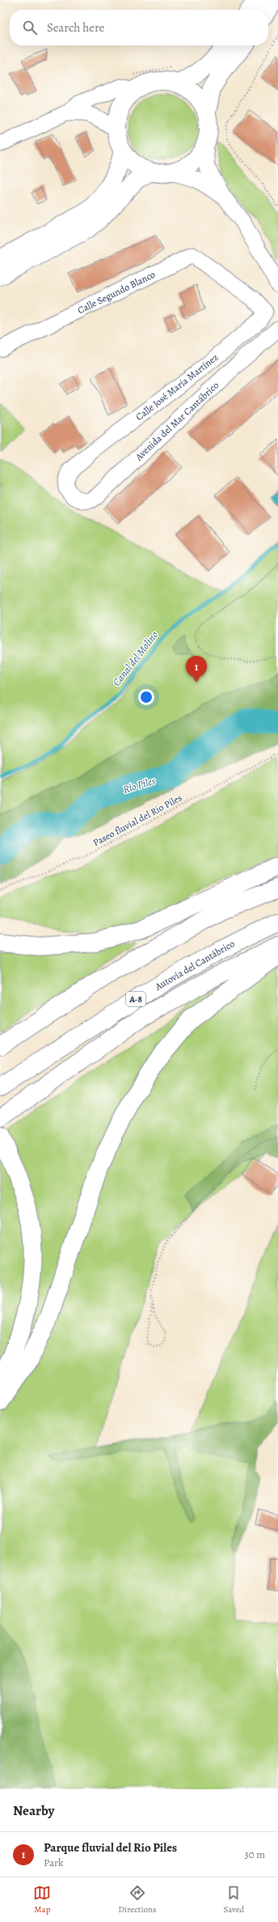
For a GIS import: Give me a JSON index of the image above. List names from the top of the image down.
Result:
{
  "streets": {
    "main road": ["Autovía del Cantábrico", "A-8"],
    "street": ["Calle Segundo Blanco", "Calle José María Martínez", "Avenida del Mar Cantábrico"],
    "path": ["Paseo fluvial del Rio Piles"]
  },
  "crossings": [
    ["Calle Segundo Blanco", "Calle José María Martínez"],
    ["Calle José María Martínez", "Avenida del Mar Cantábrico"]
  ],
  "water": ["Canal del Molino", "Río Piles"],
  "page": {
    "search": "Search here",
    "pins": "1",
    "heading": "Nearby",
    "list": [
      {
        "mark": "1",
        "name": "Parque fluvial del Rio Piles",
        "note": "Park",
        "value": "30 m"
      }
    ],
    "nav": ["Map", "Directions", "Saved"]
  }
}
